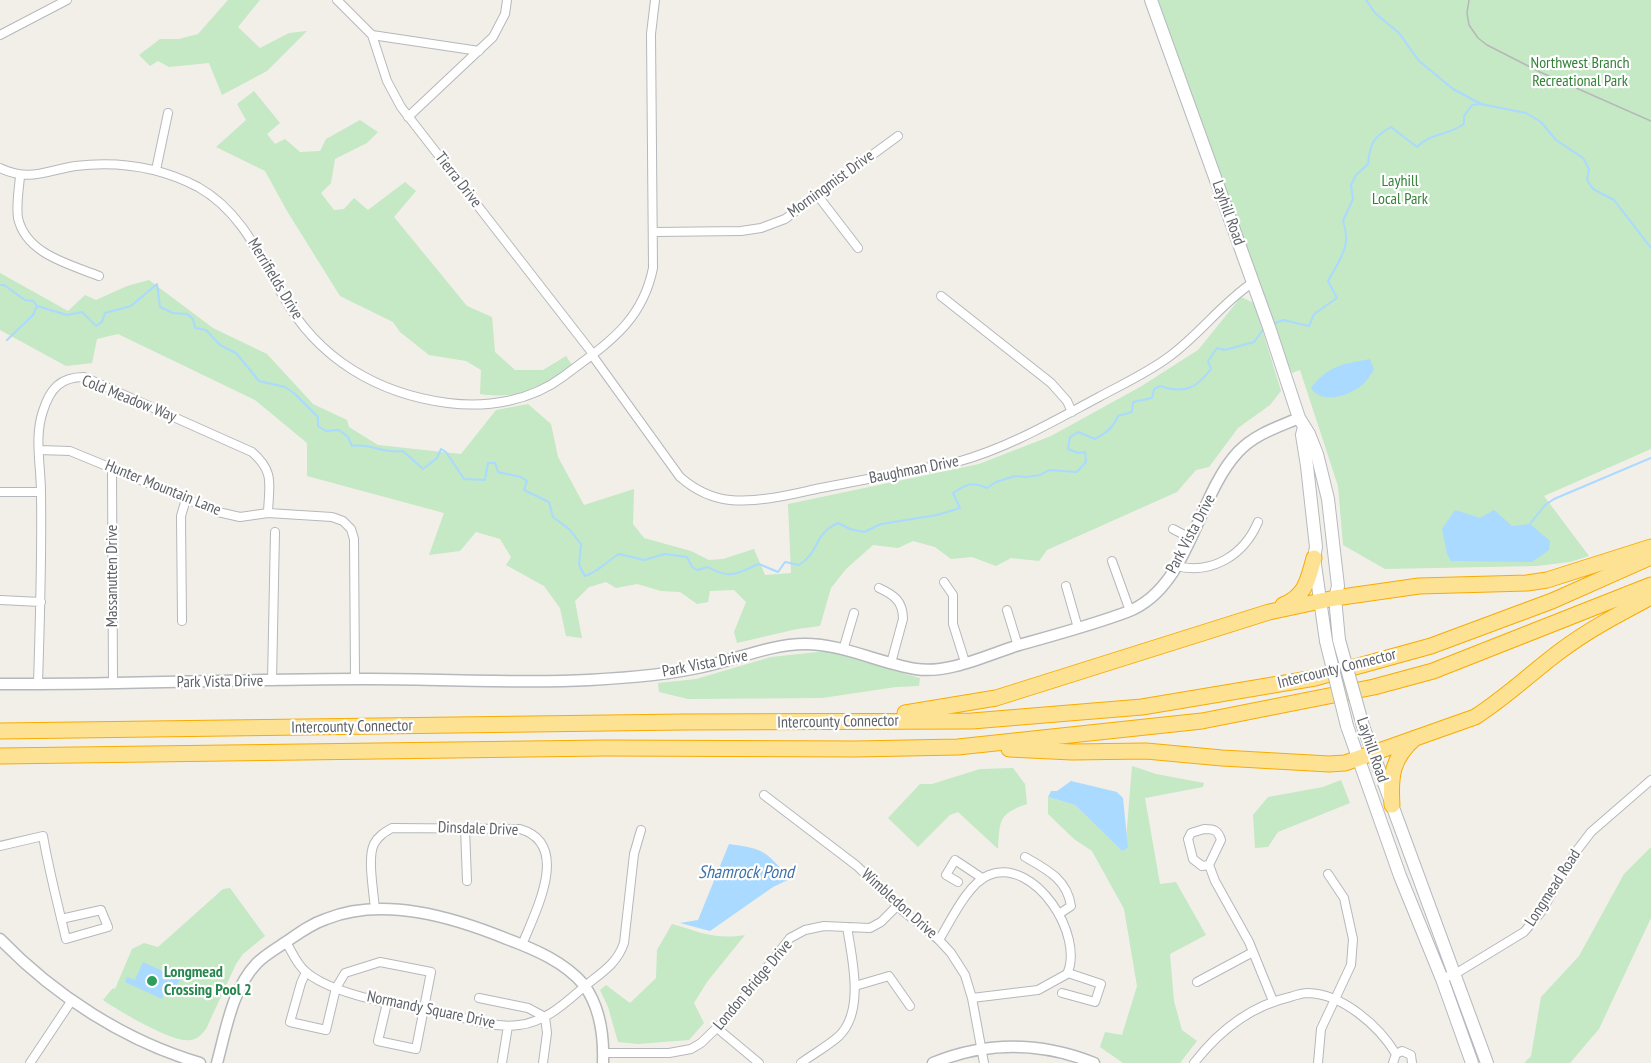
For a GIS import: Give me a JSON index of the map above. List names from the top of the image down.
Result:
{
  "streets": {
    "highway": ["Intercounty Connector"],
    "main road": ["Layhill Road"],
    "street": [
      "Tierra Drive",
      "Morningmist Drive",
      "Merrifields Drive",
      "Cold Meadow Way",
      "Baughman Drive",
      "Hunter Mountain Lane",
      "Park Vista Drive",
      "Massanutten Drive",
      "Dinsdale Drive",
      "Longmead Road",
      "Wimbledon Drive",
      "London Bridge Drive",
      "Normandy Square Drive"
    ]
  },
  "crossings": [
    ["Tierra Drive", "Merrifields Drive"],
    ["Tierra Drive", "Baughman Drive"],
    ["Morningmist Drive", "Merrifields Drive"],
    ["Layhill Road", "Baughman Drive"],
    ["Layhill Road", "Park Vista Drive"],
    ["Layhill Road", "Longmead Road"],
    ["Merrifields Drive", "Baughman Drive"],
    ["Cold Meadow Way", "Hunter Mountain Lane"],
    ["Cold Meadow Way", "Park Vista Drive"],
    ["Hunter Mountain Lane", "Park Vista Drive"],
    ["Hunter Mountain Lane", "Massanutten Drive"],
    ["Park Vista Drive", "Massanutten Drive"],
    ["Wimbledon Drive", "London Bridge Drive"]
  ],
  "water": ["Shamrock Pond"],
  "parks": ["Northwest Branch Recreational Park", "Layhill Local Park"],
  "places": ["Longmead Crossing Pool 2"]
}
